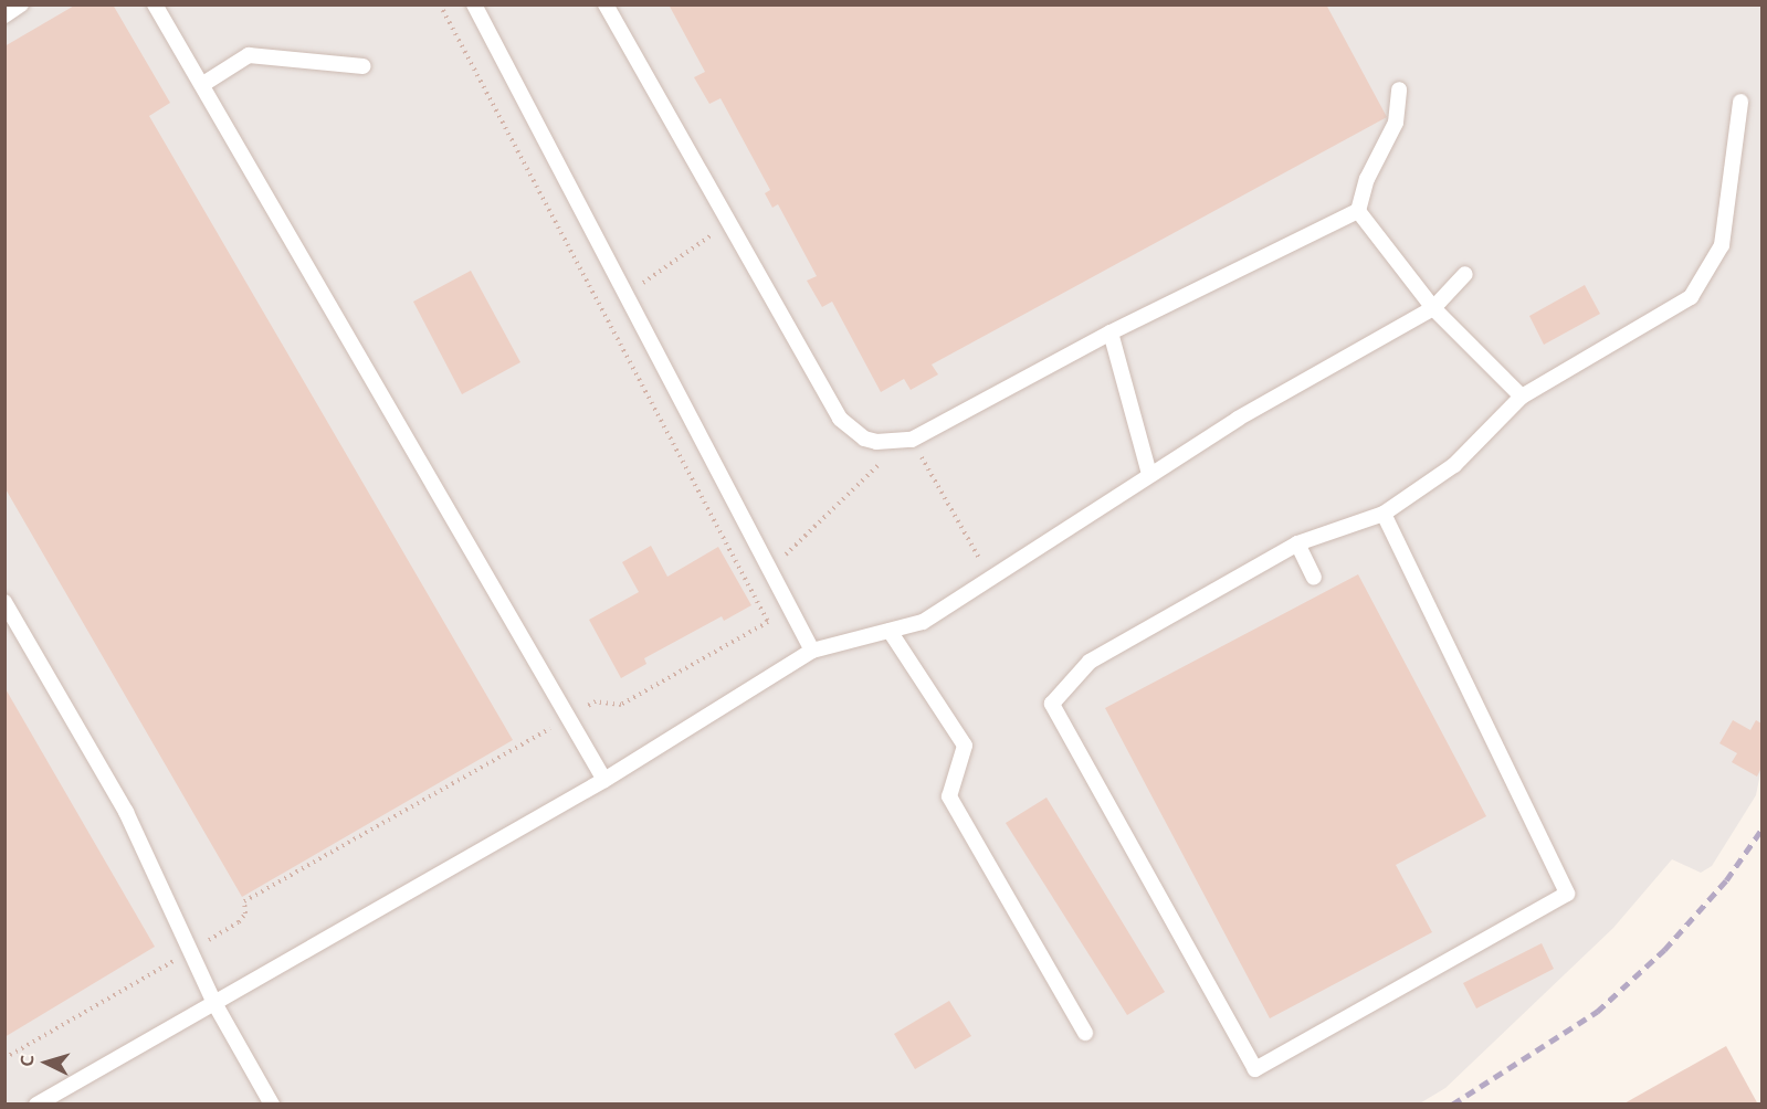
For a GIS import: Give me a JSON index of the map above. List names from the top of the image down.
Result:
{
  "north": "left"
}
